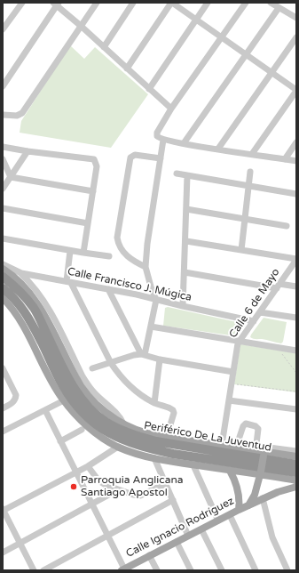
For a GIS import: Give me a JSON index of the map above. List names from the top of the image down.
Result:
{
  "streets": {
    "highway": ["Periférico De La Juventud"],
    "main road": ["Calle Ignacio Rodríguez"],
    "street": ["Calle Francisco J. Múgica", "Calle 6 de Mayo"]
  },
  "crossings": [
    ["Calle Francisco J. Múgica", "Calle 6 de Mayo"]
  ],
  "places": ["Parroquia Anglicana Santiago Apostol"]
}
